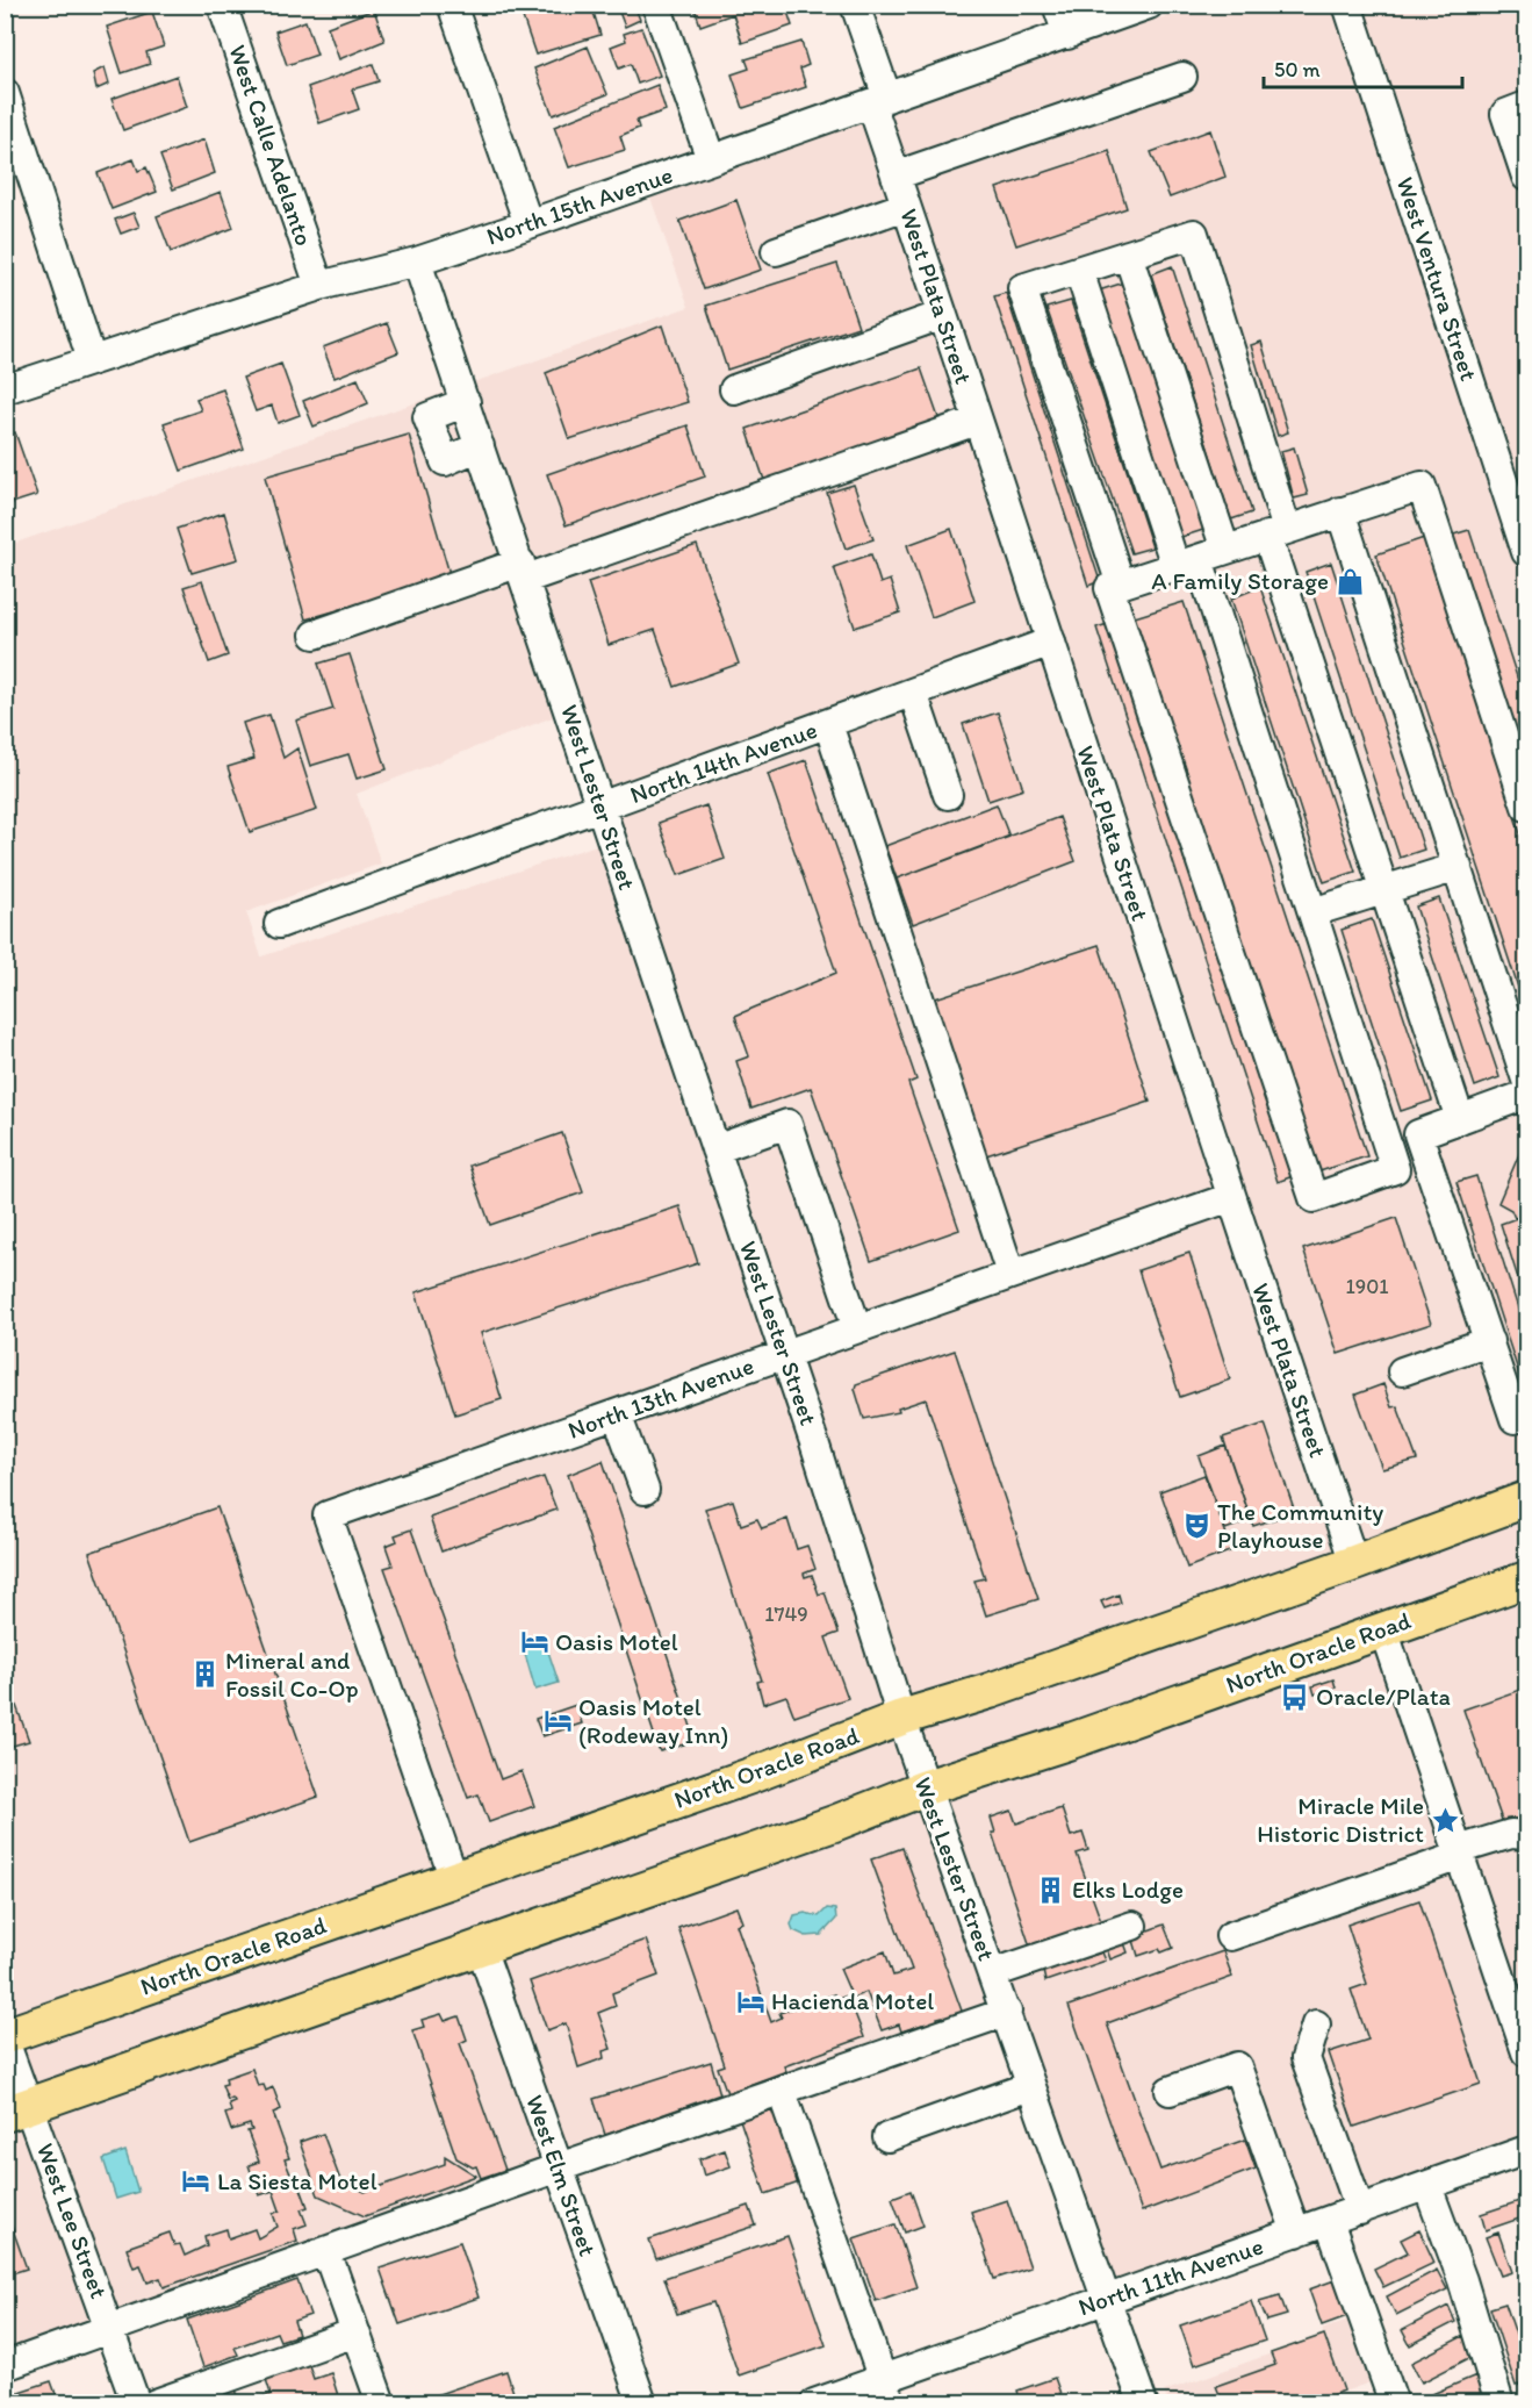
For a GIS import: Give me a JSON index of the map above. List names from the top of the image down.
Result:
{
  "streets": {
    "main road": ["North Oracle Road"],
    "street": [
      "West Calle Adelanto",
      "North 15th Avenue",
      "West Ventura Street",
      "West Plata Street",
      "North 14th Avenue",
      "West Lester Street",
      "North 13th Avenue",
      "West Elm Street",
      "West Lee Street",
      "North 11th Avenue"
    ]
  },
  "crossings": [
    ["West Calle Adelanto", "North 15th Avenue"],
    ["North 15th Avenue", "West Plata Street"],
    ["North 15th Avenue", "West Lester Street"],
    ["West Plata Street", "North 14th Avenue"],
    ["West Plata Street", "North 13th Avenue"],
    ["West Plata Street", "North Oracle Road"],
    ["North 14th Avenue", "West Lester Street"],
    ["West Lester Street", "North 13th Avenue"],
    ["West Lester Street", "North Oracle Road"],
    ["West Lester Street", "North 11th Avenue"],
    ["North 13th Avenue", "North Oracle Road"],
    ["North Oracle Road", "West Elm Street"],
    ["North Oracle Road", "West Lee Street"]
  ],
  "places": {
    "shop": ["A Family Storage"],
    "theatre": ["The Community Playhouse"],
    "hotel": [
      "Oasis Motel",
      "Oasis Motel (Rodeway Inn)",
      "Hacienda Motel",
      "La Siesta Motel"
    ],
    "building": ["Mineral and Fossil Co-Op", "Elks Lodge"],
    "bus stop": ["Oracle/Plata"],
    "place": ["Miracle Mile Historic District"]
  },
  "house_numbers": ["1901", "1749"],
  "scale_bar": "50 m"
}
